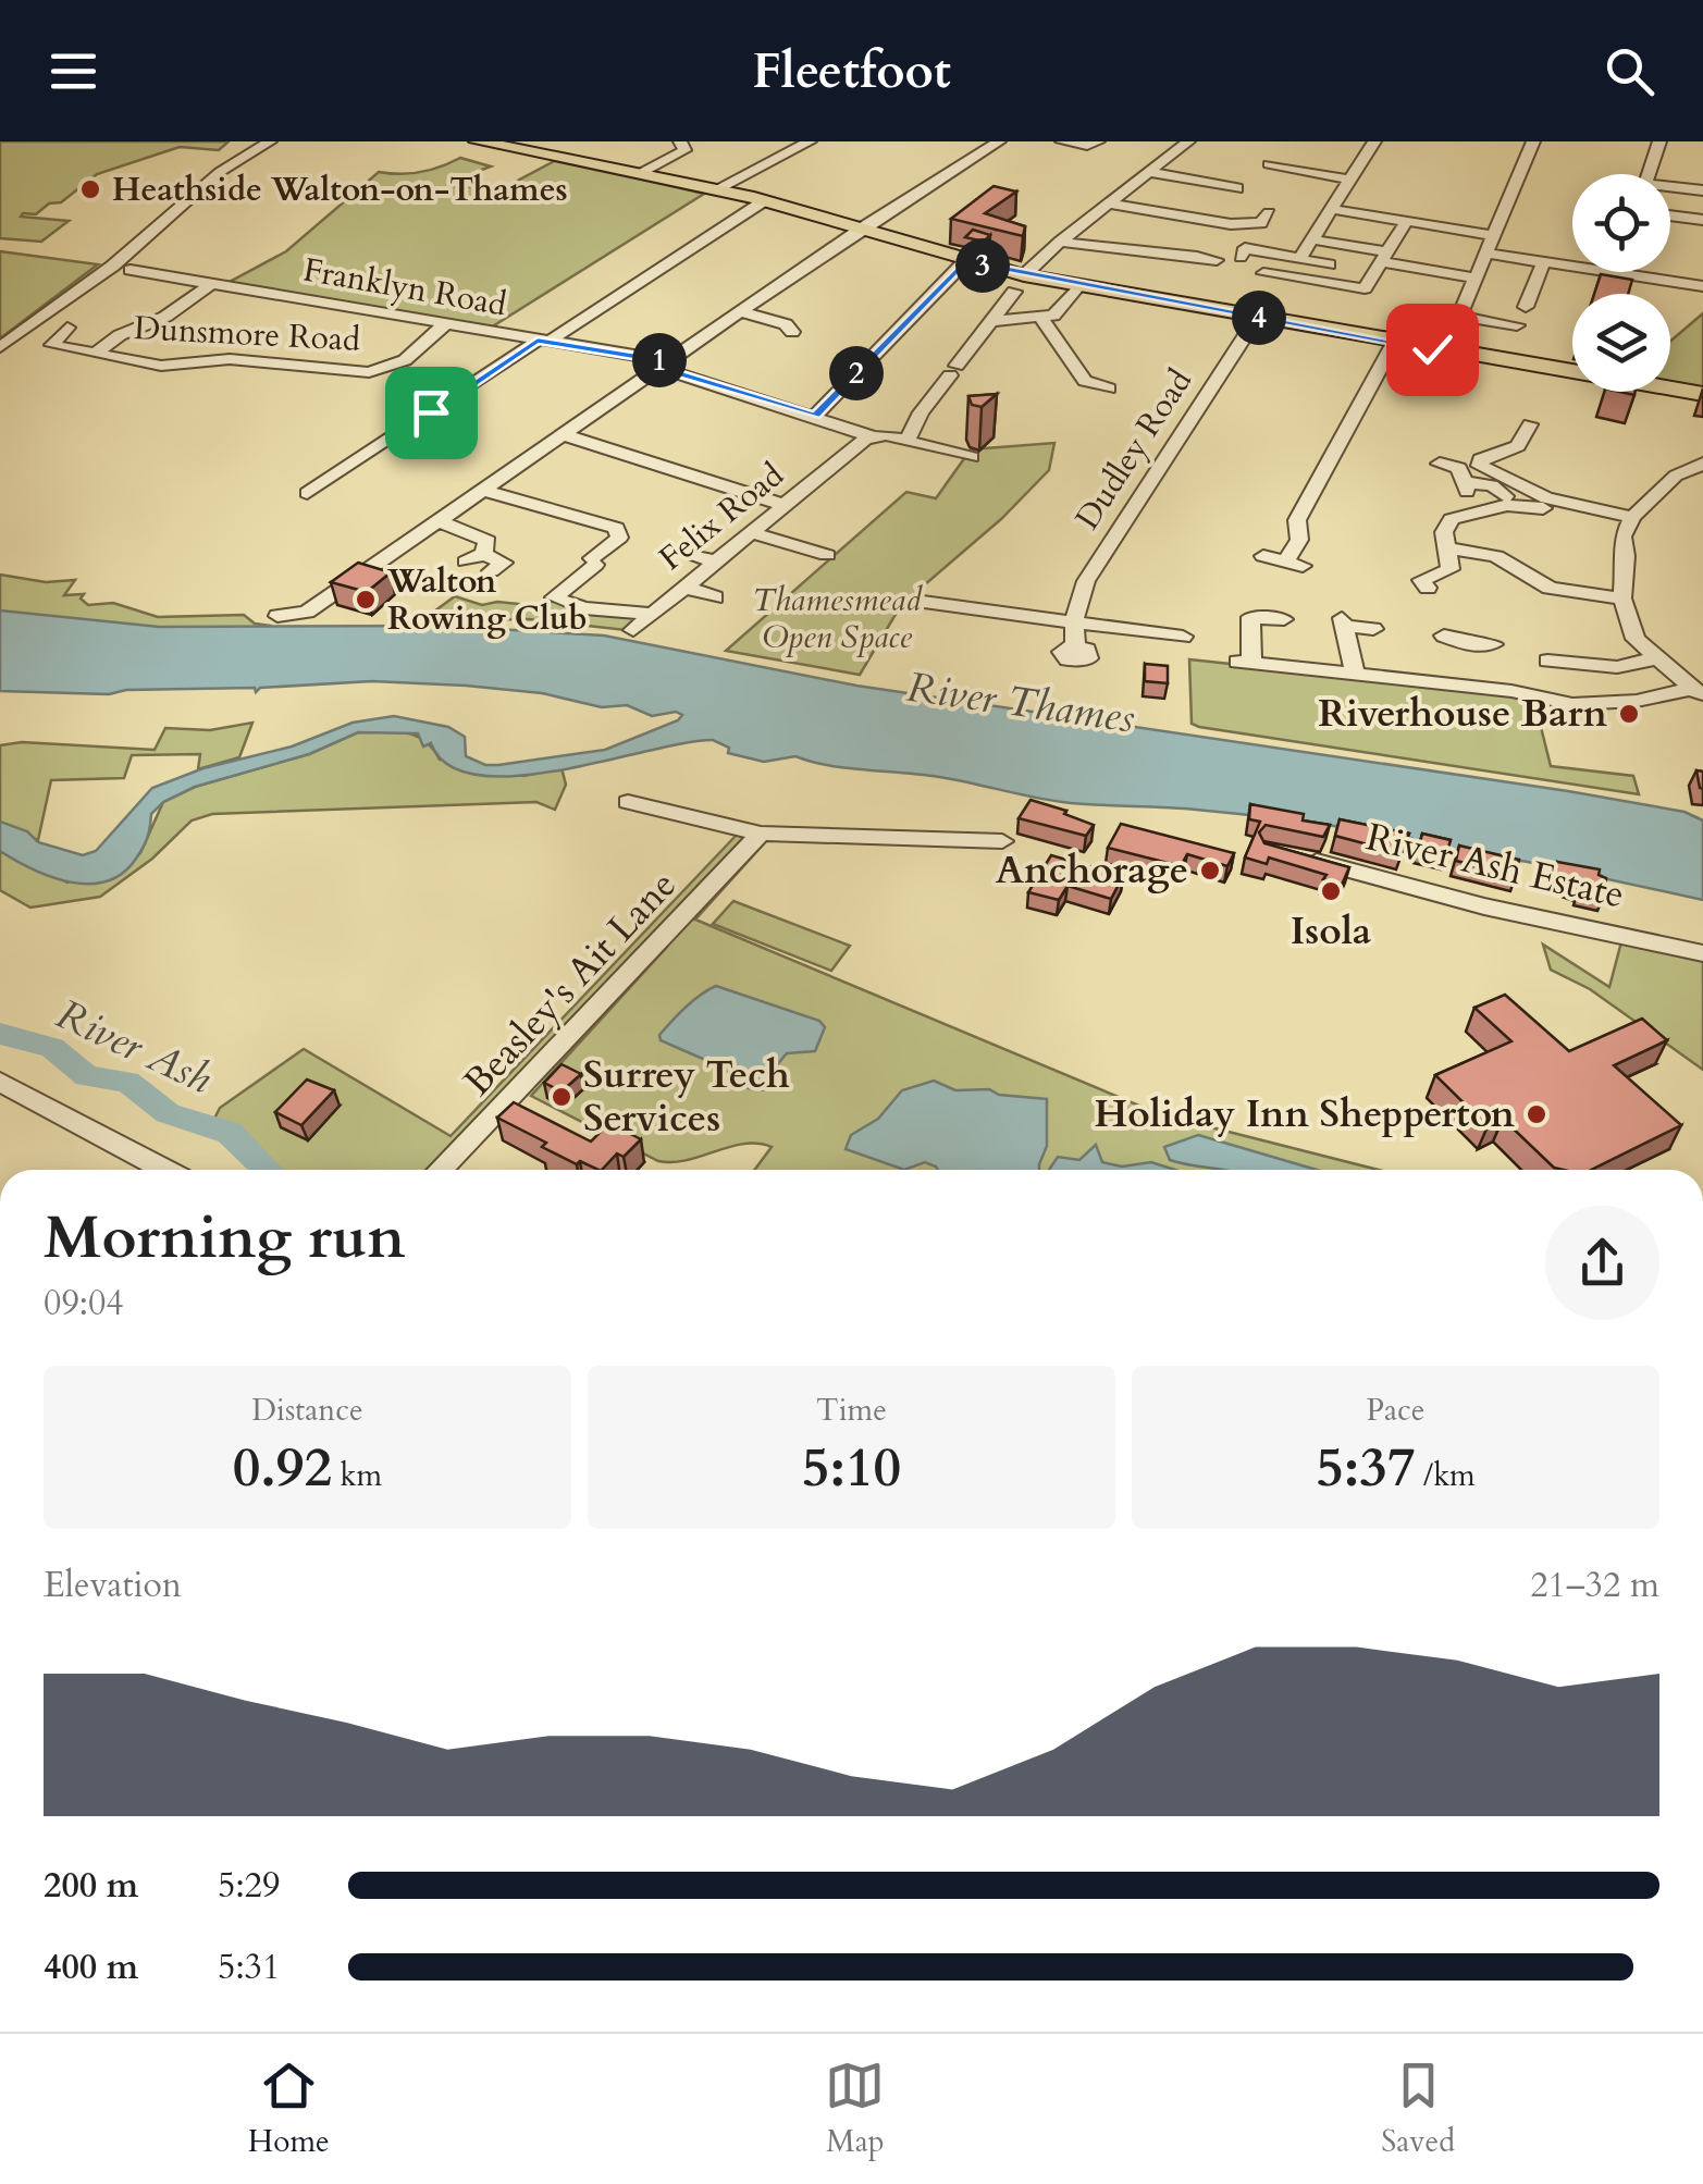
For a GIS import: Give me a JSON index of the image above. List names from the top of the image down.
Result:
{
  "streets": {
    "street": [
      "Franklyn Road",
      "Dunsmore Road",
      "Dudley Road",
      "Felix Road",
      "River Ash Estate",
      "Beasley's Ait Lane"
    ]
  },
  "crossings": [
    ["Franklyn Road", "Dunsmore Road"],
    ["Franklyn Road", "Felix Road"]
  ],
  "water": ["River Thames", "River Ash"],
  "parks": ["Thamesmead Open Space"],
  "places": [
    "Heathside Walton-on-Thames",
    "Walton Rowing Club",
    "Riverhouse Barn",
    "Anchorage",
    "Isola",
    "Surrey Tech Services",
    "Holiday Inn Shepperton"
  ],
  "page": {
    "header": "Fleetfoot",
    "pins": [
      "3",
      "4",
      "1",
      "2"
    ],
    "heading": ["Morning run", "09:04"],
    "stats": [
      ["Distance", "0.92 km"],
      ["Time", "5:10"],
      ["Pace", "5:37 /km"]
    ],
    "chart": ["Elevation", "21–32 m"],
    "list": [
      {
        "name": "200 m",
        "note": "5:29"
      },
      {
        "name": "400 m",
        "note": "5:31"
      }
    ],
    "tabs": ["Home", "Map", "Saved"]
  }
}
